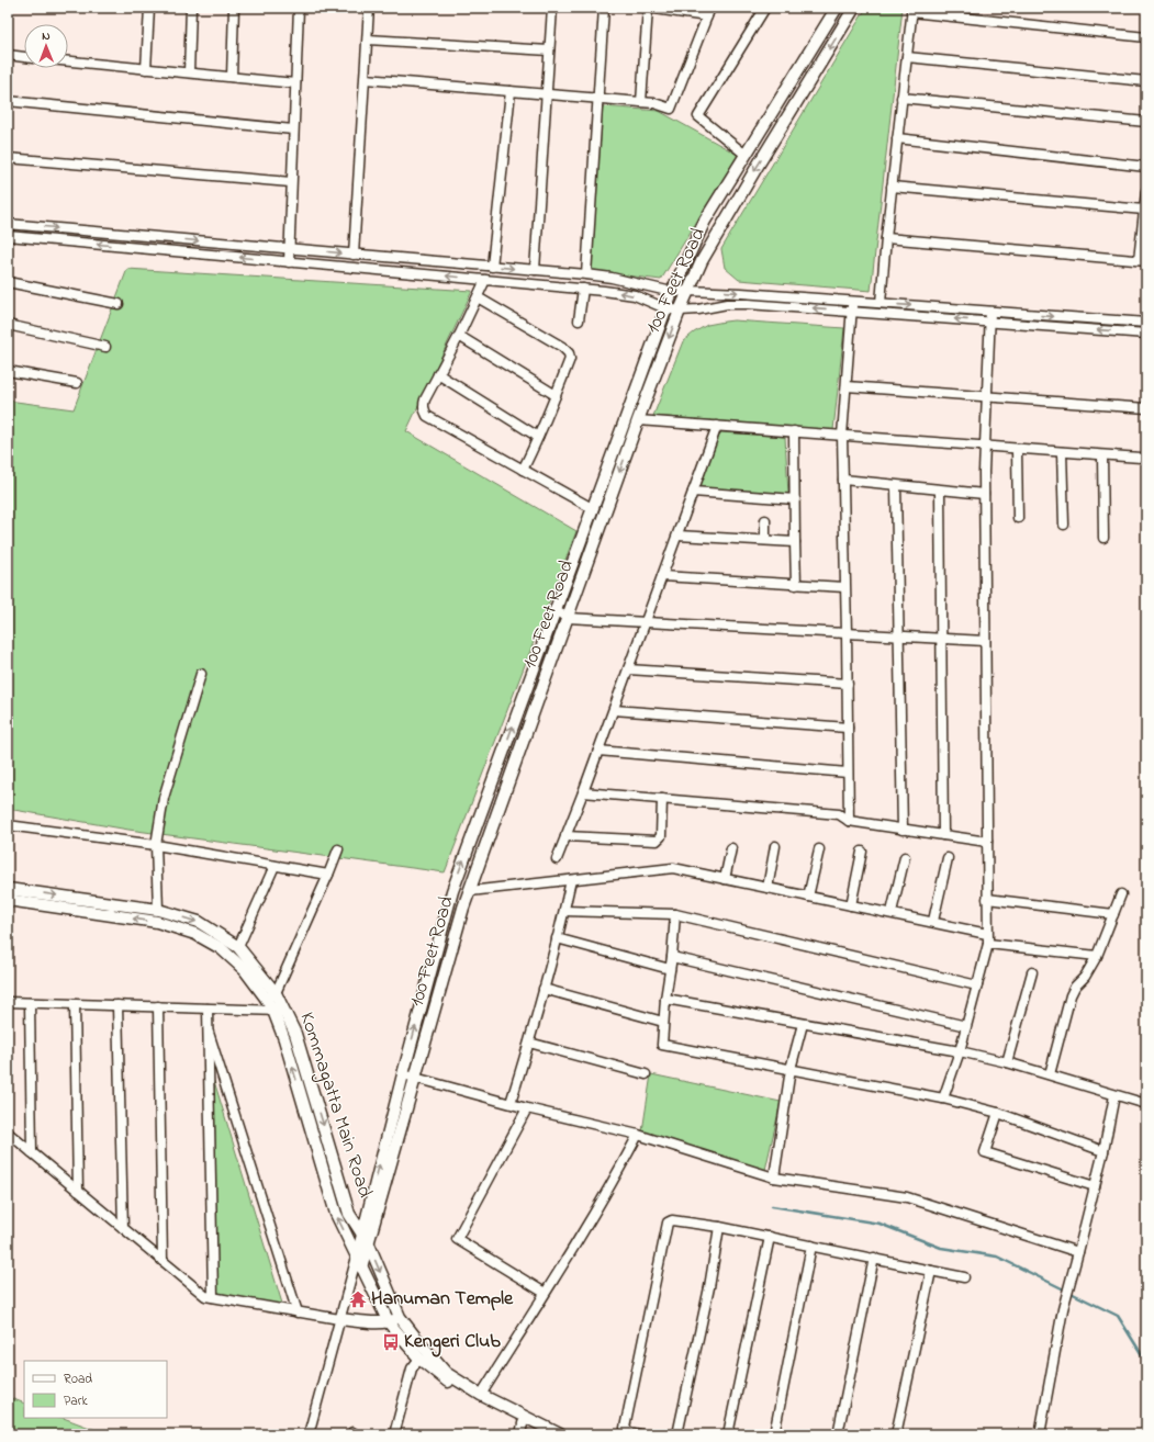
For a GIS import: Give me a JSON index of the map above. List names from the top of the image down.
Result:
{
  "streets": {
    "main road": ["100 Feet Road", "Kommagatta Main Road"]
  },
  "crossings": [
    ["100 Feet Road", "Kommagatta Main Road"]
  ],
  "places": {
    "temple": ["Hanuman Temple"],
    "bus stop": ["Kengeri Club"]
  },
  "legend": ["Road", "Park"],
  "north": "top"
}
